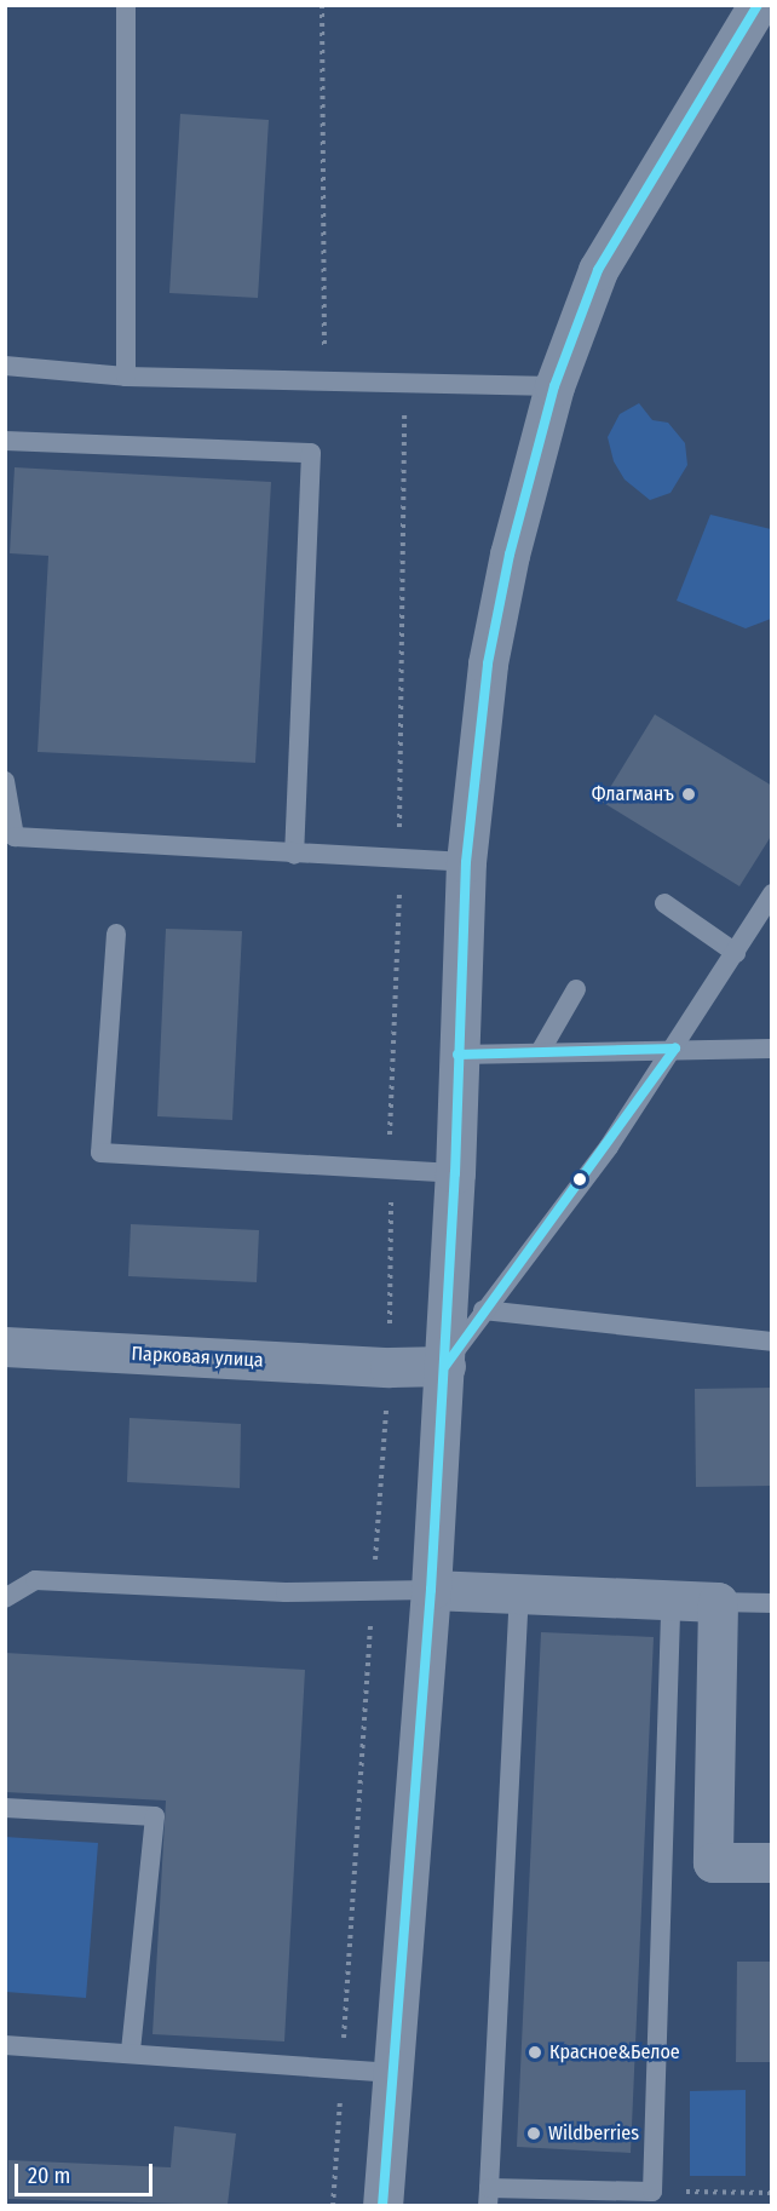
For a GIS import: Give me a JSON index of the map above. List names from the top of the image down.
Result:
{
  "streets": {
    "street": ["Парковая улица"]
  },
  "places": ["Флагманъ", "Красное&Белое", "Wildberries"],
  "scale_bar": "20 m"
}
